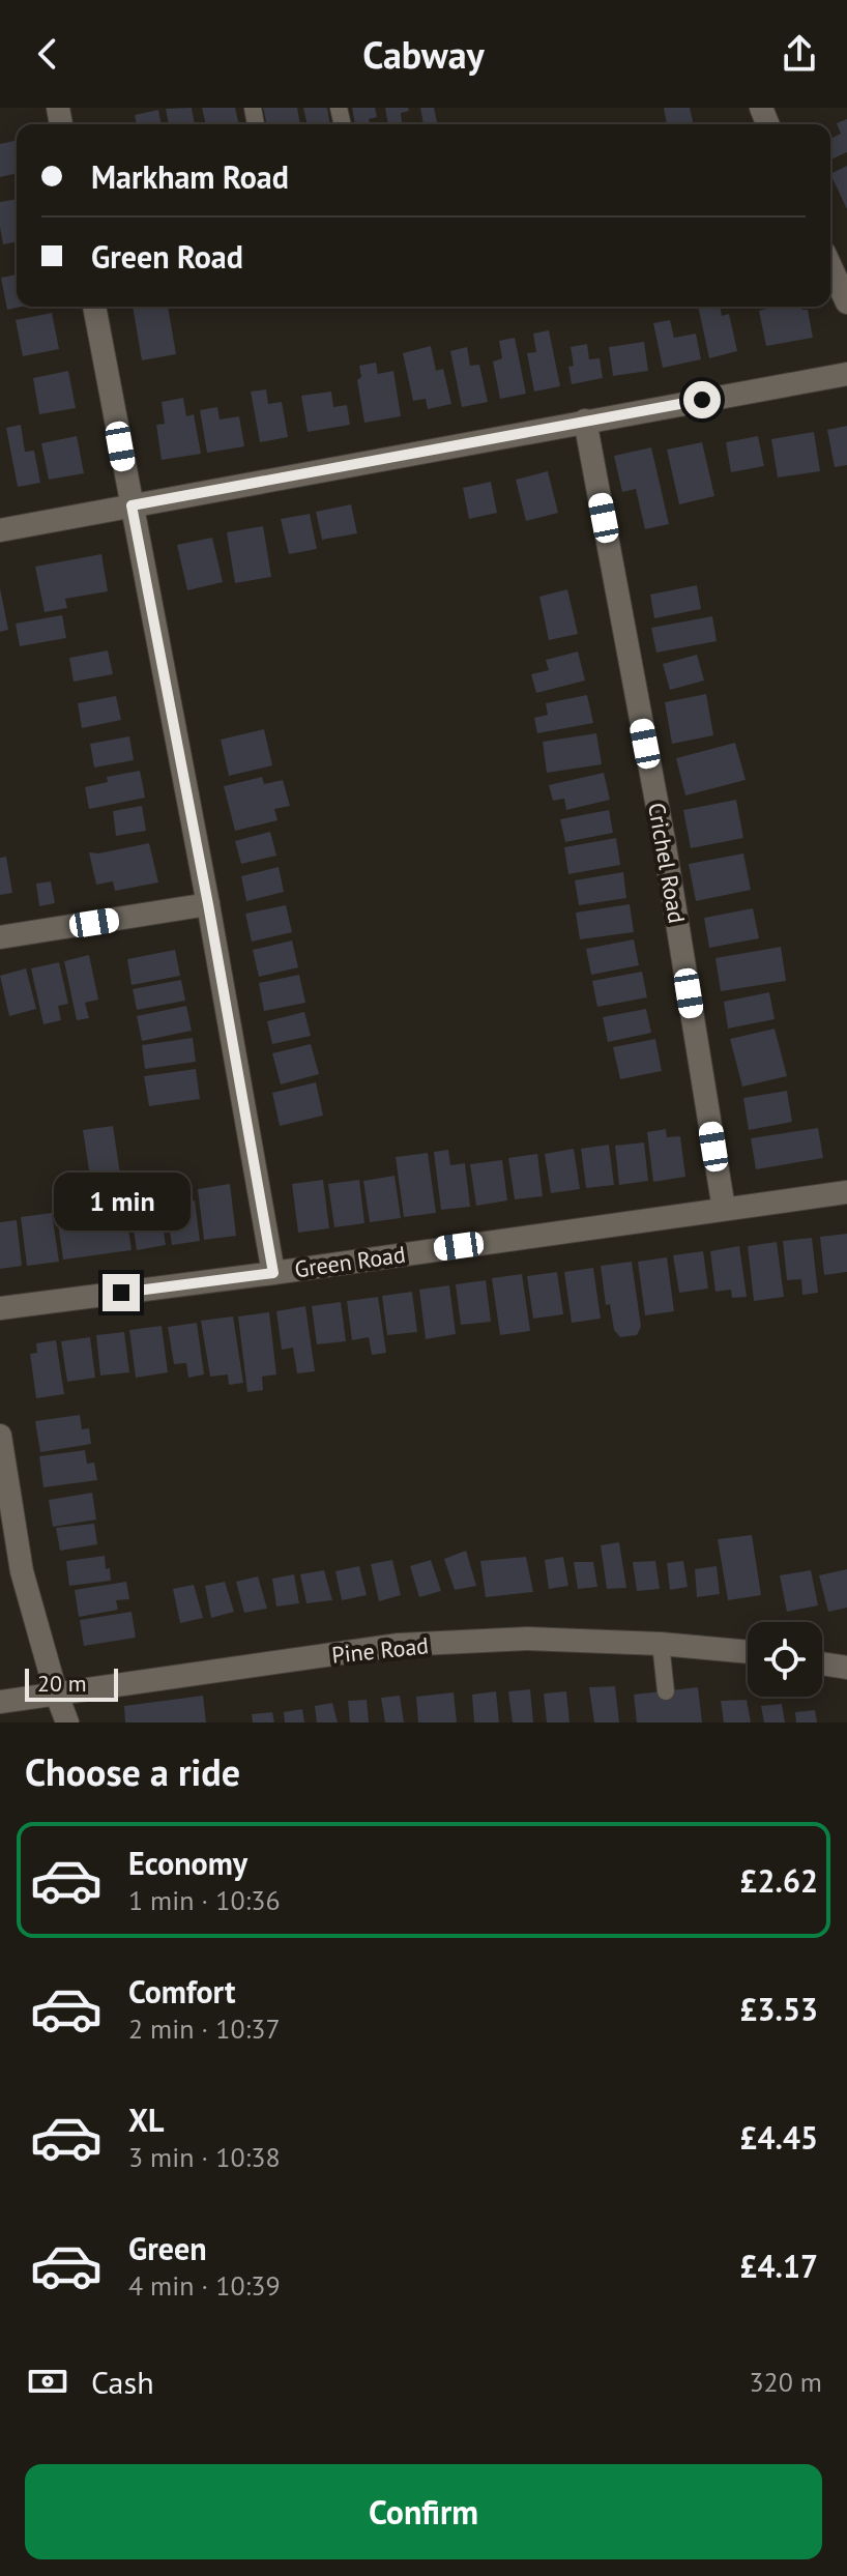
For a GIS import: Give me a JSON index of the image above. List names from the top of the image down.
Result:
{
  "streets": {
    "street": ["Crichel Road", "Green Road", "Pine Road"]
  },
  "crossings": [
    ["Crichel Road", "Green Road"]
  ],
  "scale_bar": "20 m",
  "page": {
    "header": "Cabway",
    "banner": ["Markham Road", "Green Road"],
    "bubble": "1 min",
    "scale": "20 m",
    "heading": "Choose a ride",
    "list": [
      {
        "name": "Economy",
        "note": "1 min · 10:36",
        "value": "£2.62"
      },
      {
        "name": "Comfort",
        "note": "2 min · 10:37",
        "value": "£3.53"
      },
      {
        "name": "XL",
        "note": "3 min · 10:38",
        "value": "£4.45"
      },
      {
        "name": "Green",
        "note": "4 min · 10:39",
        "value": "£4.17"
      }
    ],
    "pay": ["Cash", "320 m"],
    "buttons": "Confirm"
  }
}
